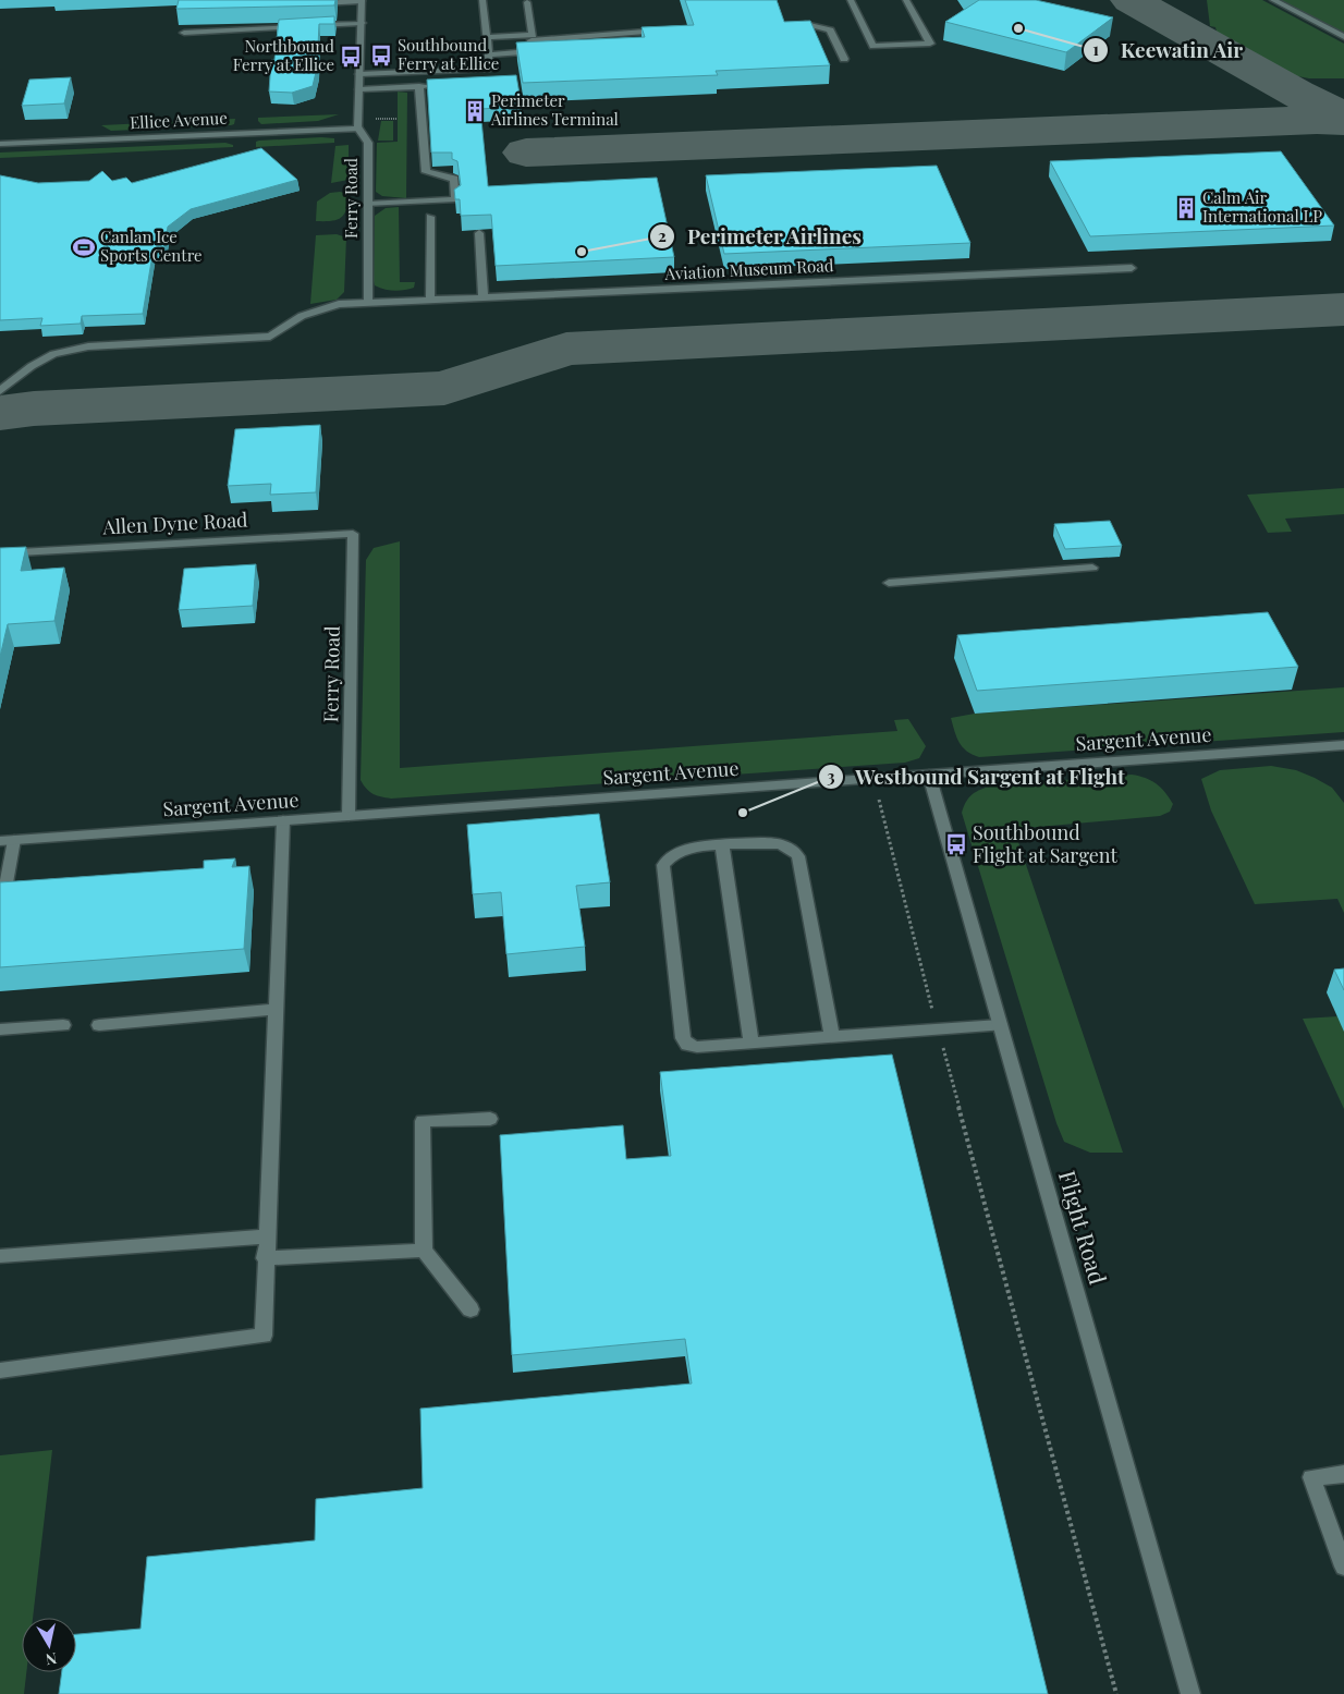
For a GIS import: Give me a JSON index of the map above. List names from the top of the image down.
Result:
{
  "streets": {
    "street": [
      "Ellice Avenue",
      "Ferry Road",
      "Aviation Museum Road",
      "Allen Dyne Road",
      "Sargent Avenue",
      "Flight Road"
    ]
  },
  "crossings": [
    ["Ellice Avenue", "Ferry Road"],
    ["Ferry Road", "Aviation Museum Road"],
    ["Ferry Road", "Allen Dyne Road"],
    ["Ferry Road", "Sargent Avenue"],
    ["Sargent Avenue", "Flight Road"]
  ],
  "places": {
    "other": ["Keewatin Air", "Perimeter Airlines", "Westbound Sargent at Flight"],
    "bus stop": ["Southbound Ferry at Ellice", "Northbound Ferry at Ellice", "Southbound Flight at Sargent"],
    "building": ["Perimeter Airlines Terminal", "Calm Air International LP"],
    "sports": ["Canlan Ice Sports Centre"]
  },
  "north": "bottom"
}
